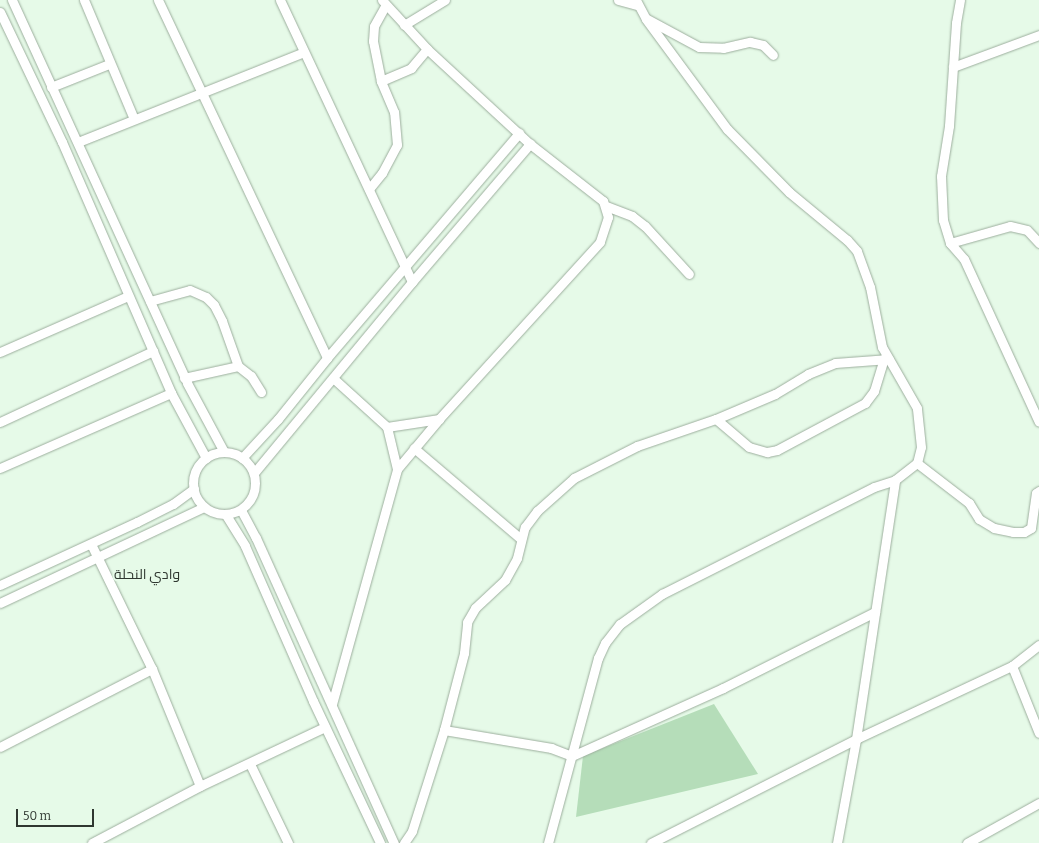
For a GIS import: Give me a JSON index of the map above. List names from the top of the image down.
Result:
{
  "districts": ["وادي النحلة"],
  "scale_bar": "50 m"
}
